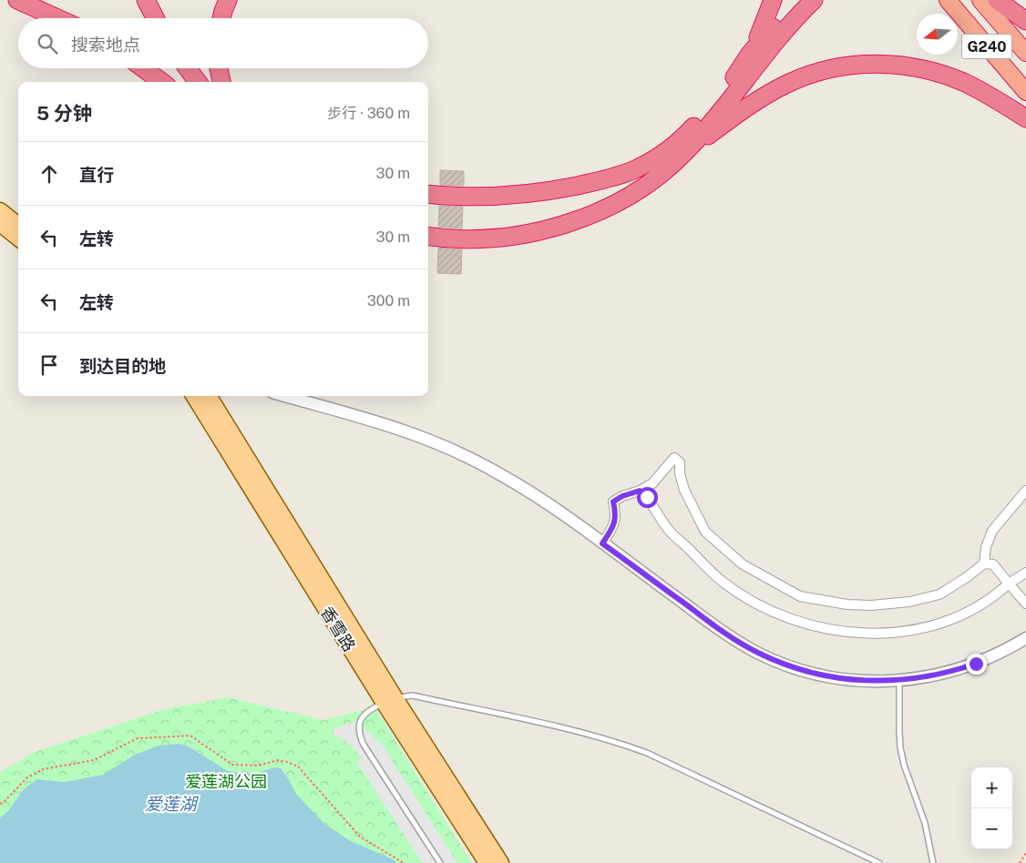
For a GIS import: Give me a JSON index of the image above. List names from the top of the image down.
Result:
{
  "streets": {
    "highway": ["G240"],
    "main road": ["香雪路"]
  },
  "water": ["爱莲湖"],
  "parks": ["爱莲湖公园"],
  "north": "left",
  "page": {
    "search": "搜索地点",
    "heading": ["5 分钟", "步行 · 360 m"],
    "list": [
      ["直行", "30 m"],
      ["左转", "30 m"],
      ["左转", "300 m"],
      "到达目的地"
    ],
    "map_buttons": ["+", "−"]
  }
}
